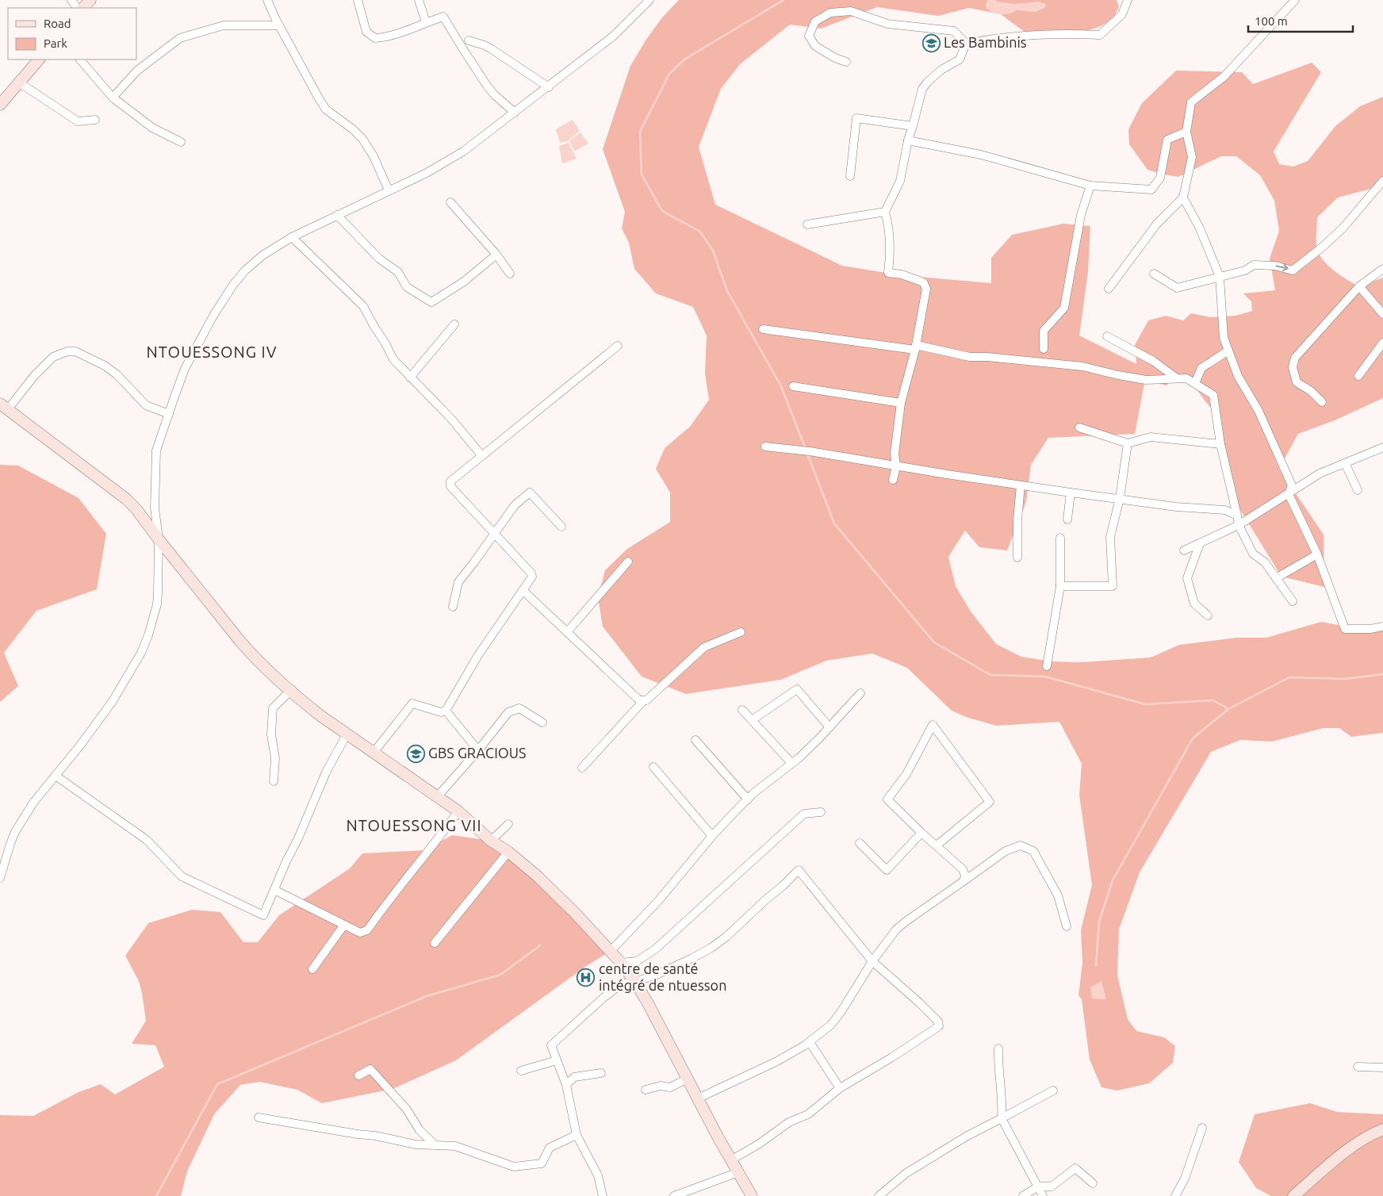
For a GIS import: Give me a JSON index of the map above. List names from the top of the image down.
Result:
{
  "districts": ["NTOUESSONG IV", "NTOUESSONG VII"],
  "places": {
    "school or university": ["Les Bambinis", "GBS GRACIOUS"],
    "hospital": ["centre de santé intégré de ntuesson"]
  },
  "legend": ["Road", "Park"],
  "scale_bar": "100 m"
}
